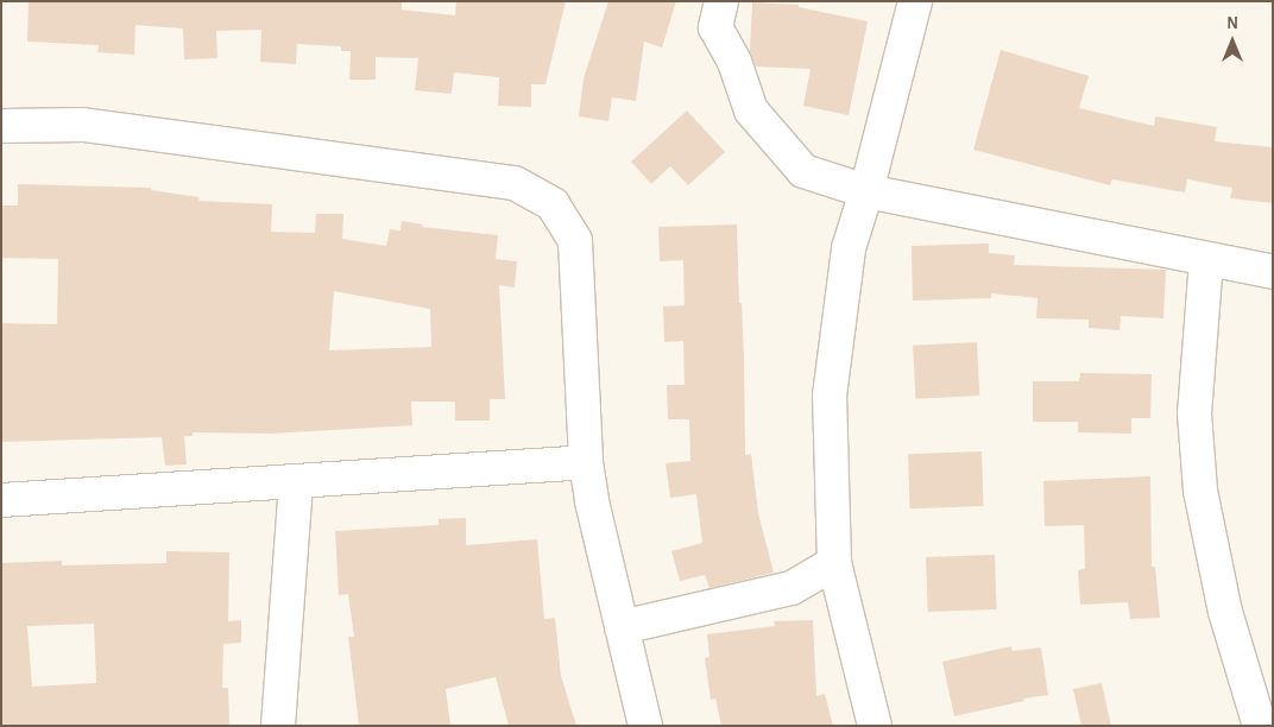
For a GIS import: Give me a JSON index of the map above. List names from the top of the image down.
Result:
{
  "north": "top"
}
